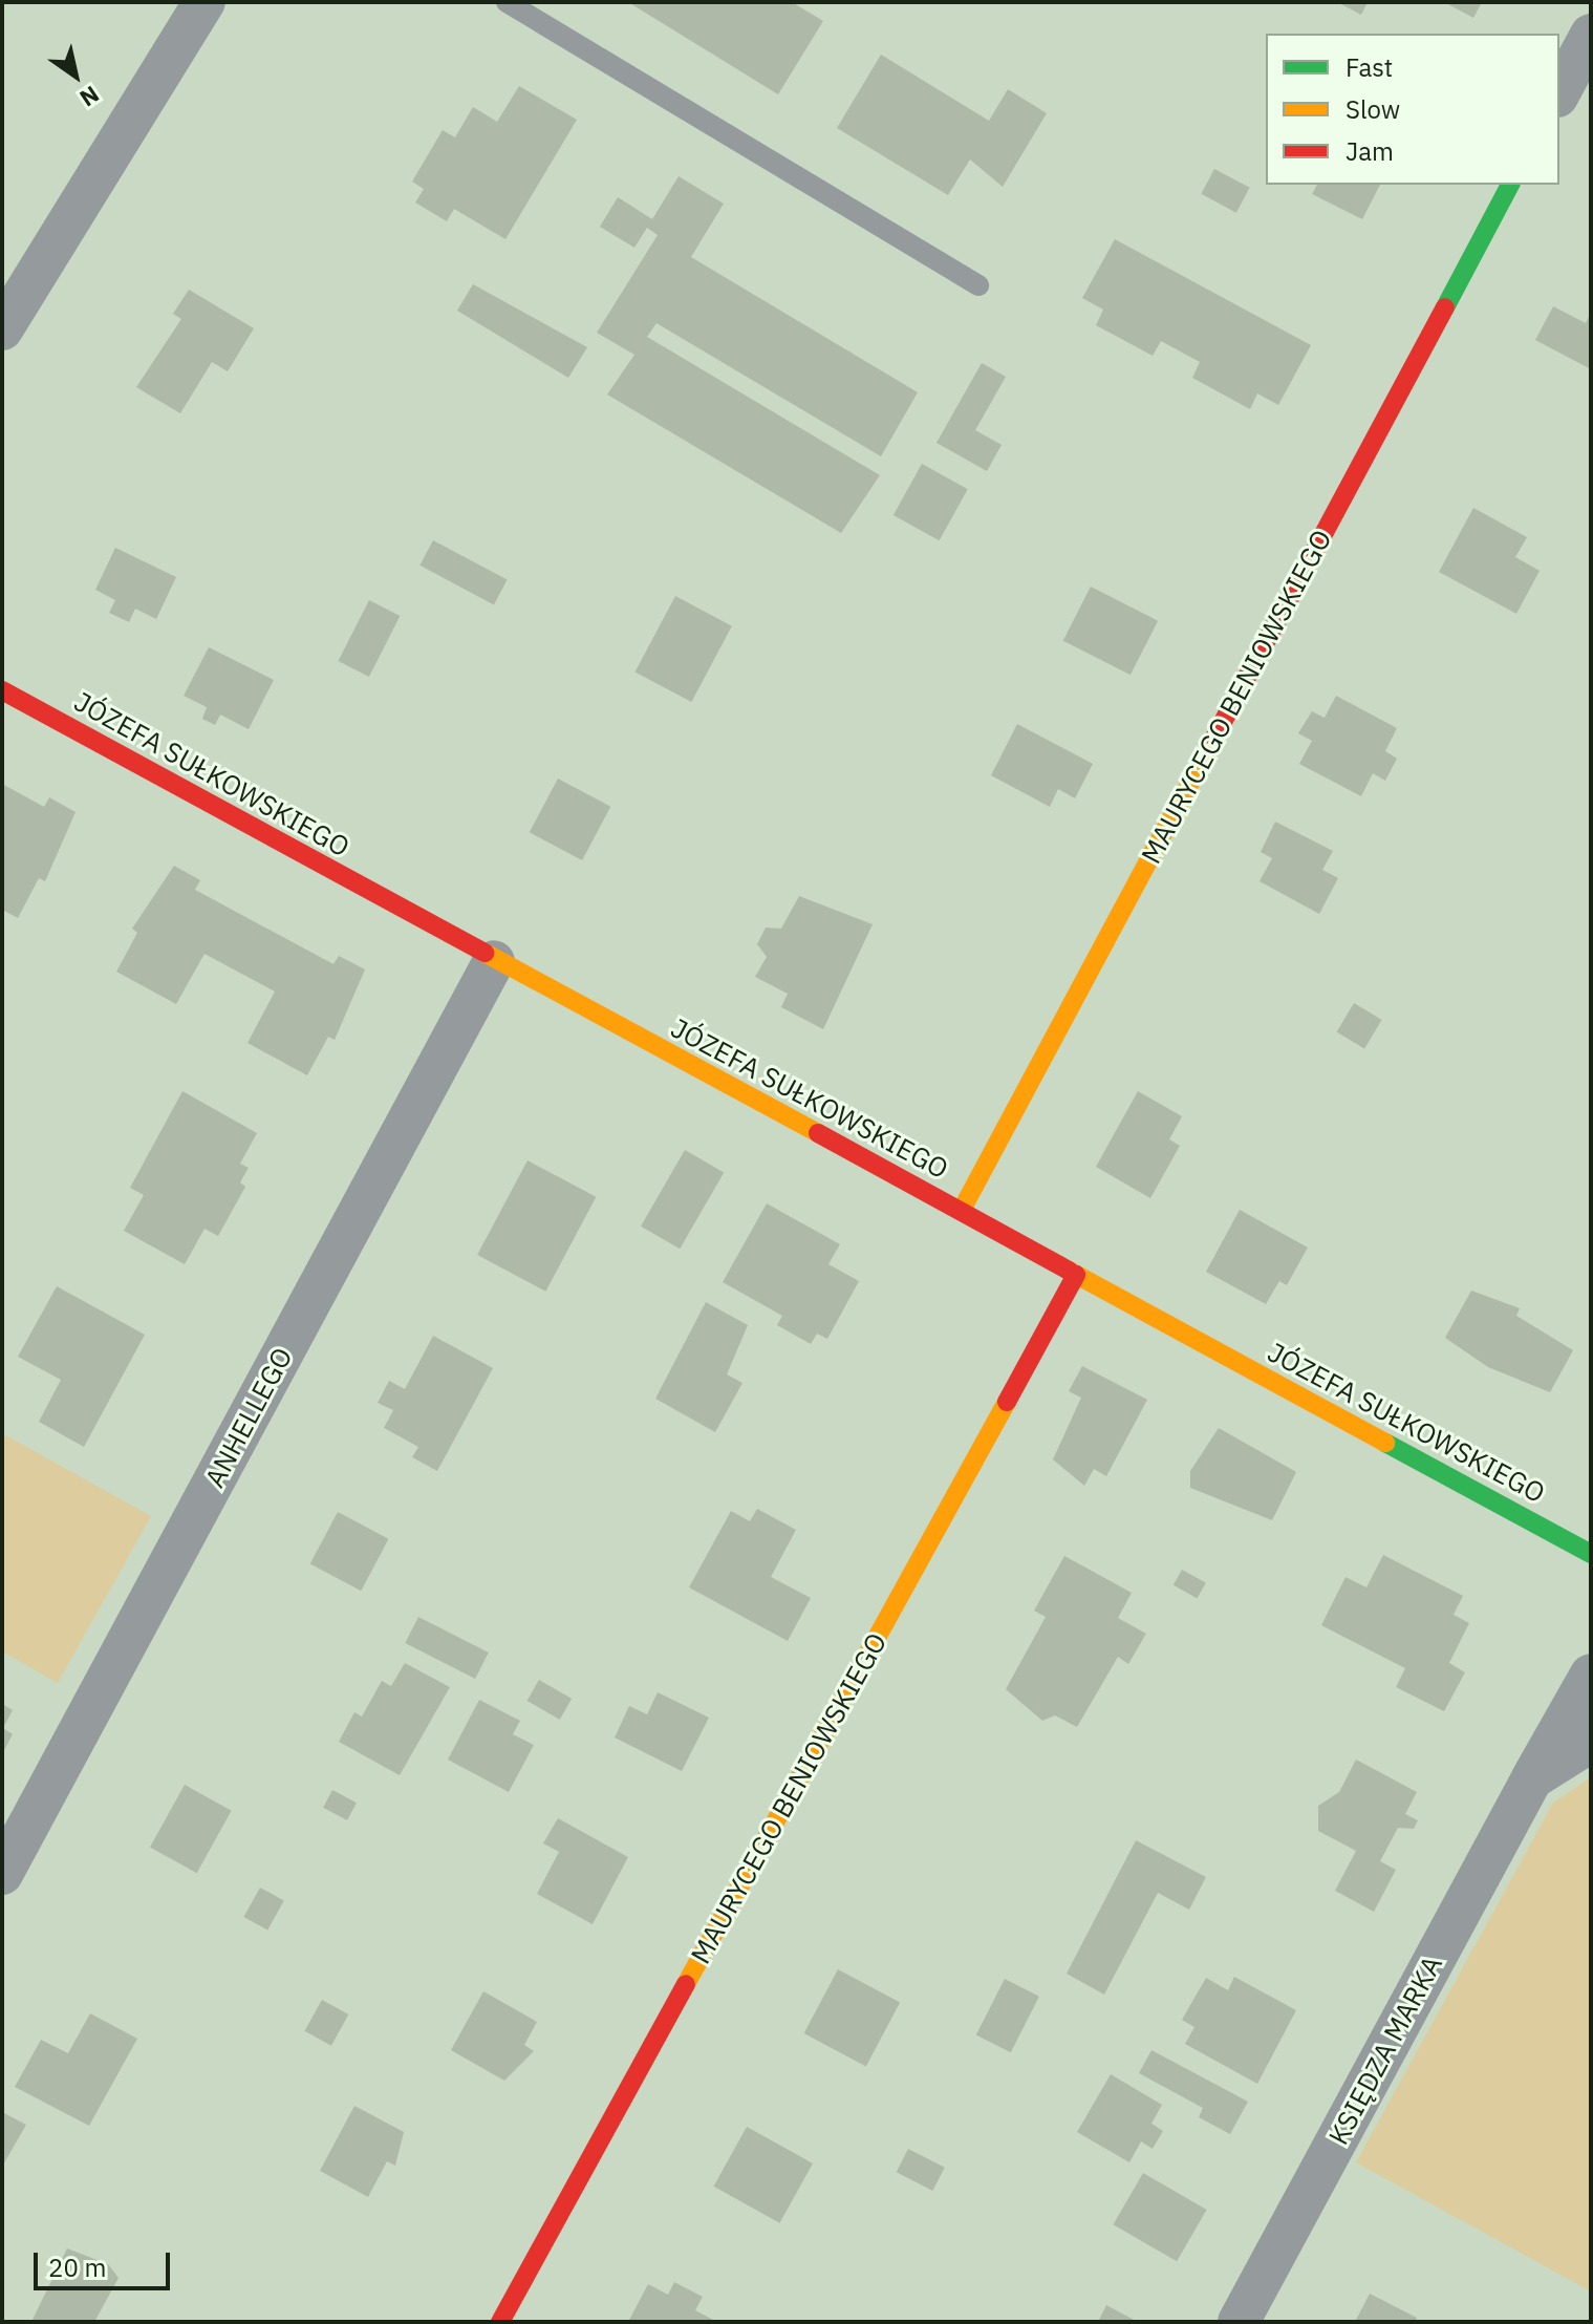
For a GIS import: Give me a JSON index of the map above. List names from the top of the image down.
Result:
{
  "streets": {
    "street": [
      "MAURYCEGO BENIOWSKIEGO",
      "JÓZEFA SUŁKOWSKIEGO",
      "ANHELLEGO",
      "KSIĘDZA MARKA"
    ]
  },
  "crossings": [
    ["MAURYCEGO BENIOWSKIEGO", "JÓZEFA SUŁKOWSKIEGO"],
    ["JÓZEFA SUŁKOWSKIEGO", "ANHELLEGO"]
  ],
  "legend": ["Fast", "Slow", "Jam"],
  "scale_bar": "20 m",
  "north": "bottom right"
}
